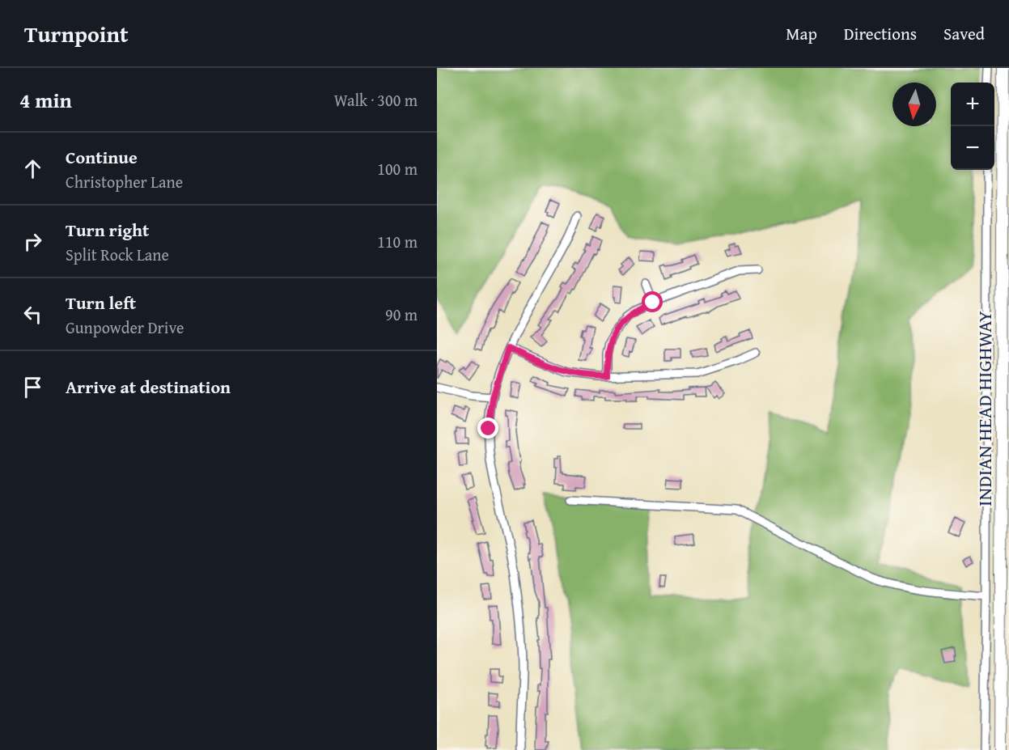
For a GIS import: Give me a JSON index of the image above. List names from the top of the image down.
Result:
{
  "streets": {
    "highway": ["INDIAN HEAD HIGHWAY"]
  },
  "north": "bottom",
  "page": {
    "header": "Turnpoint",
    "nav": ["Map", "Directions", "Saved"],
    "heading": ["4 min", "Walk · 300 m"],
    "map_buttons": ["+", "−"],
    "list": [
      ["Continue", "Christopher Lane", "100 m"],
      ["Turn right", "Split Rock Lane", "110 m"],
      ["Turn left", "Gunpowder Drive", "90 m"],
      "Arrive at destination"
    ]
  }
}
